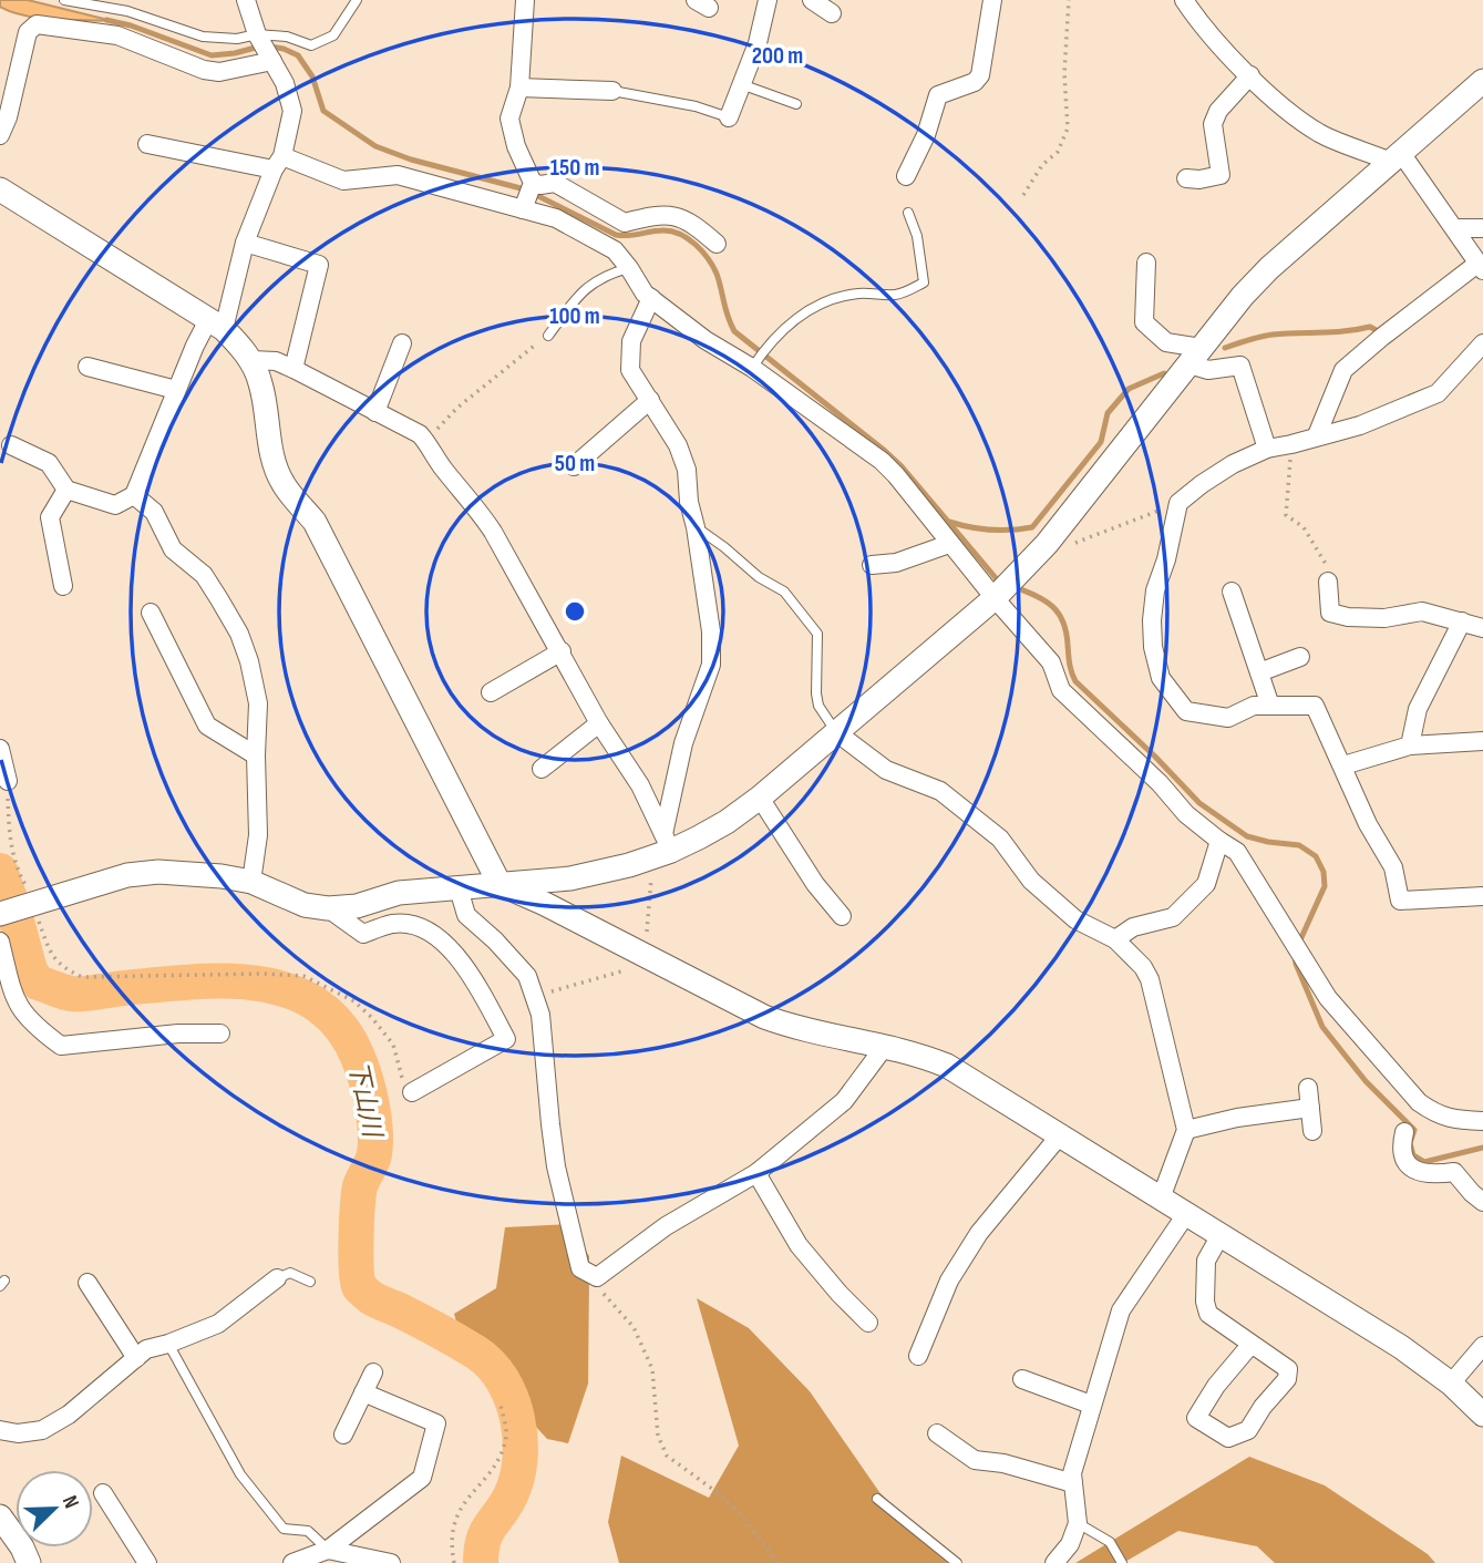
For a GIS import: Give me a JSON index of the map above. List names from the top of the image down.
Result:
{
  "water": ["下山川"],
  "north": "top right",
  "rings": [
    "200 m",
    "150 m",
    "100 m",
    "50 m"
  ]
}
